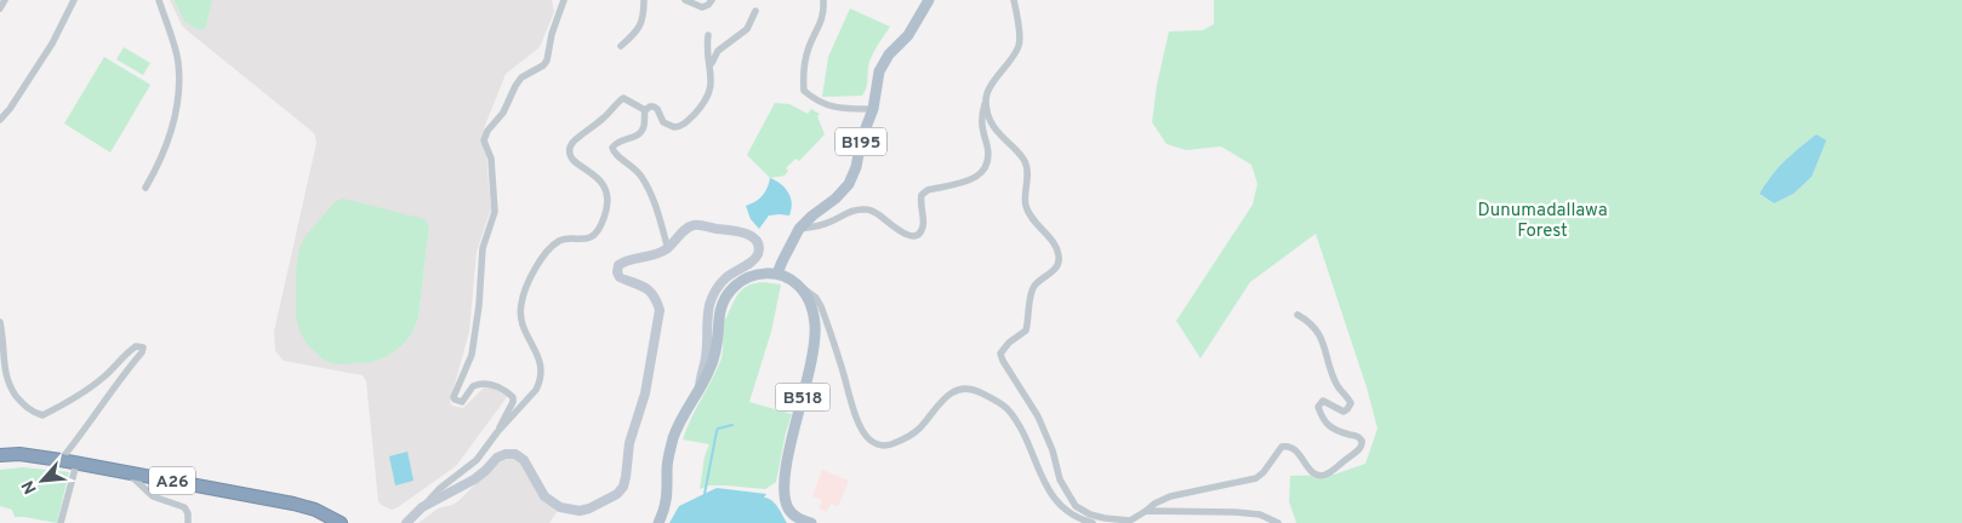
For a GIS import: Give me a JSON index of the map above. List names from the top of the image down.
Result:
{
  "streets": {
    "highway": ["A26"],
    "main road": ["B195", "B518"]
  },
  "crossings": [
    ["B195", "B518"]
  ],
  "parks": ["Dunumadallawa Forest"],
  "north": "bottom left"
}
